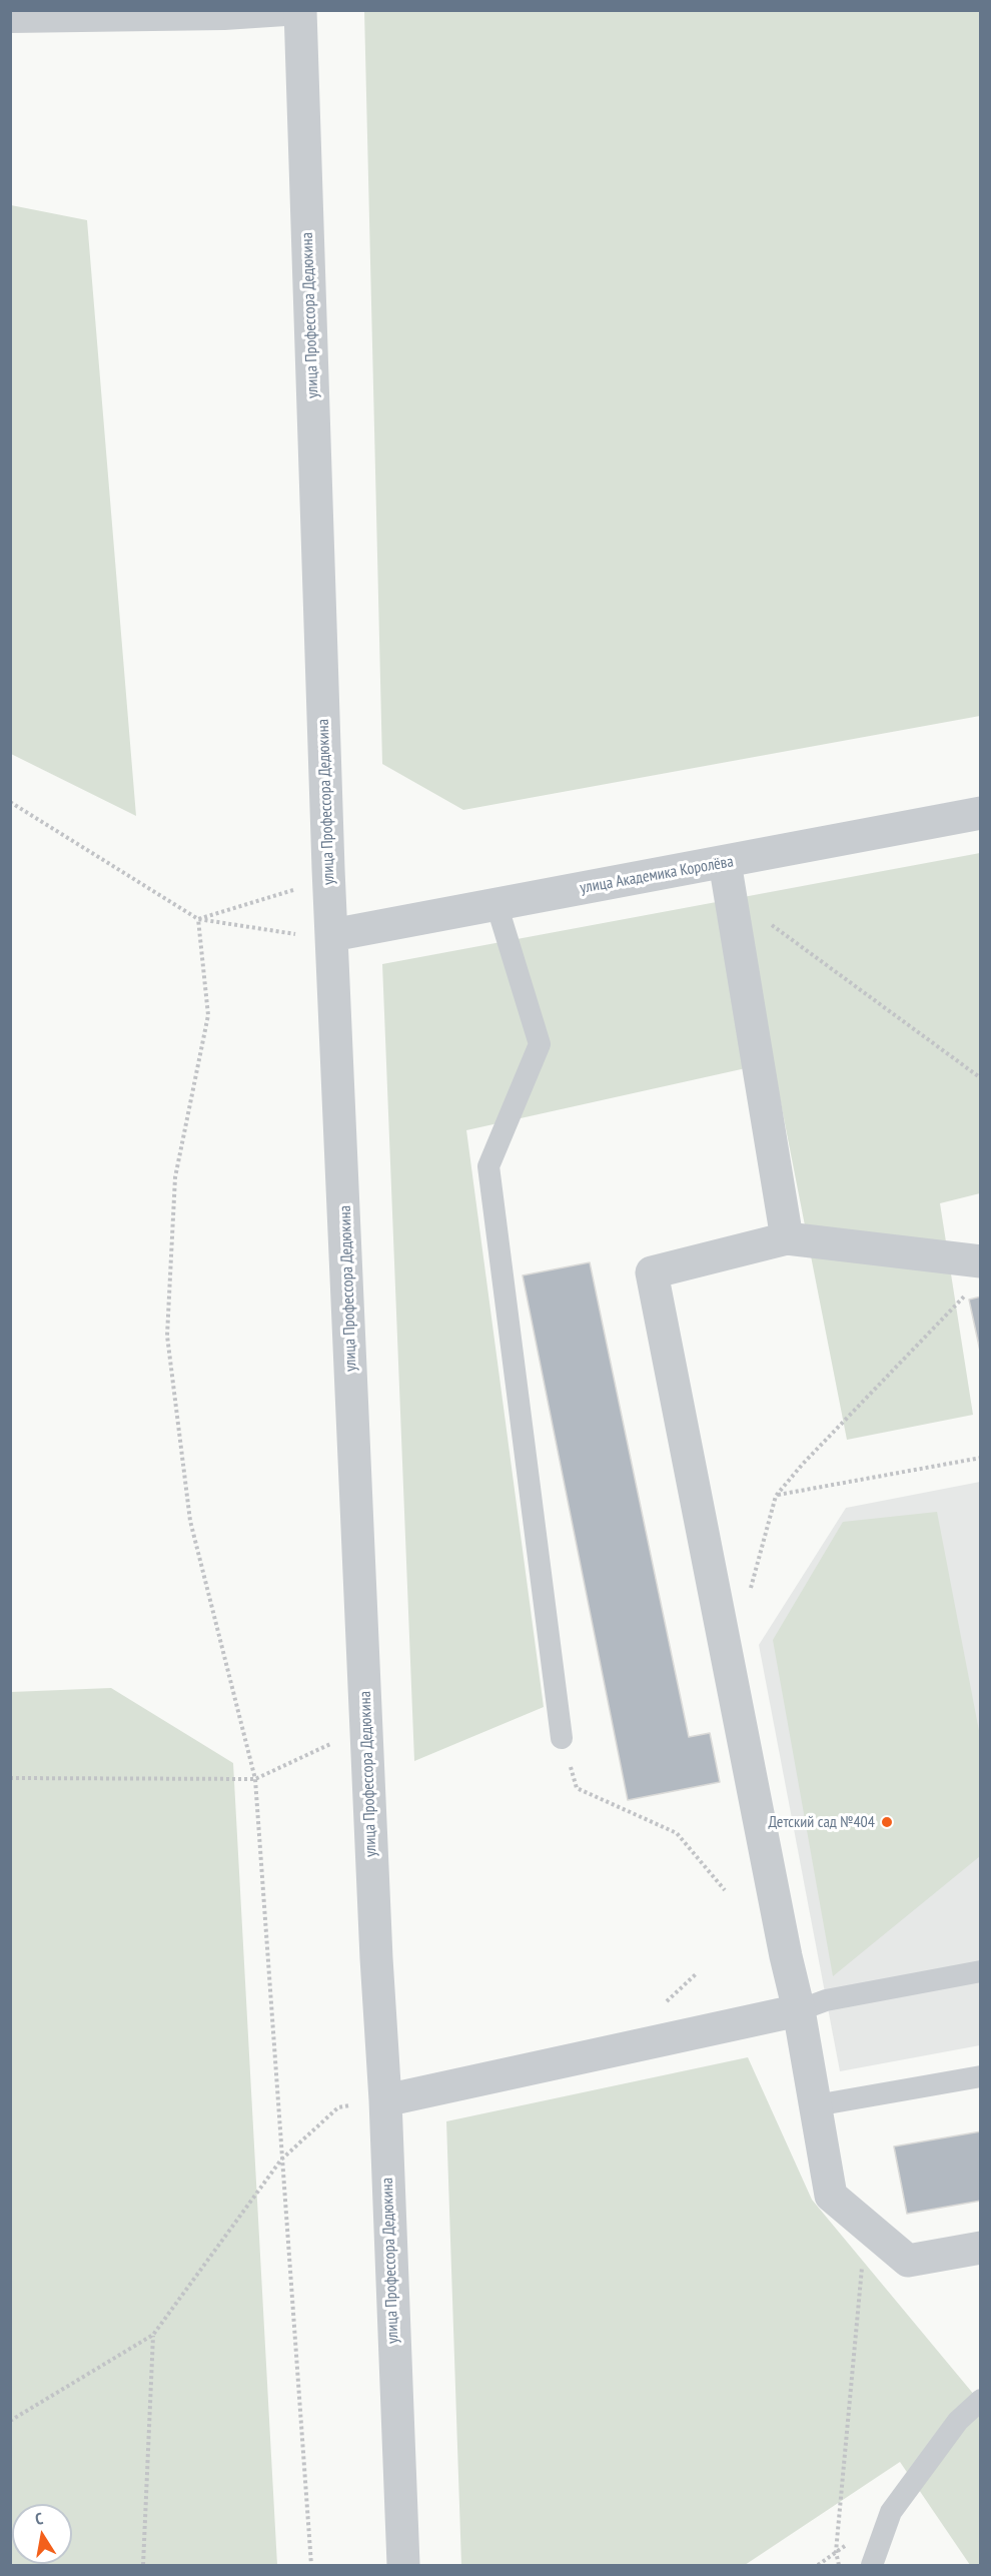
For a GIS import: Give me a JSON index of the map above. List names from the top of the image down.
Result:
{
  "streets": {
    "street": ["улица Профессора Дедюкина", "улица Академика Королёва"]
  },
  "crossings": [
    ["улица Профессора Дедюкина", "улица Академика Королёва"]
  ],
  "places": ["Детский сад №404"],
  "north": "top"
}
